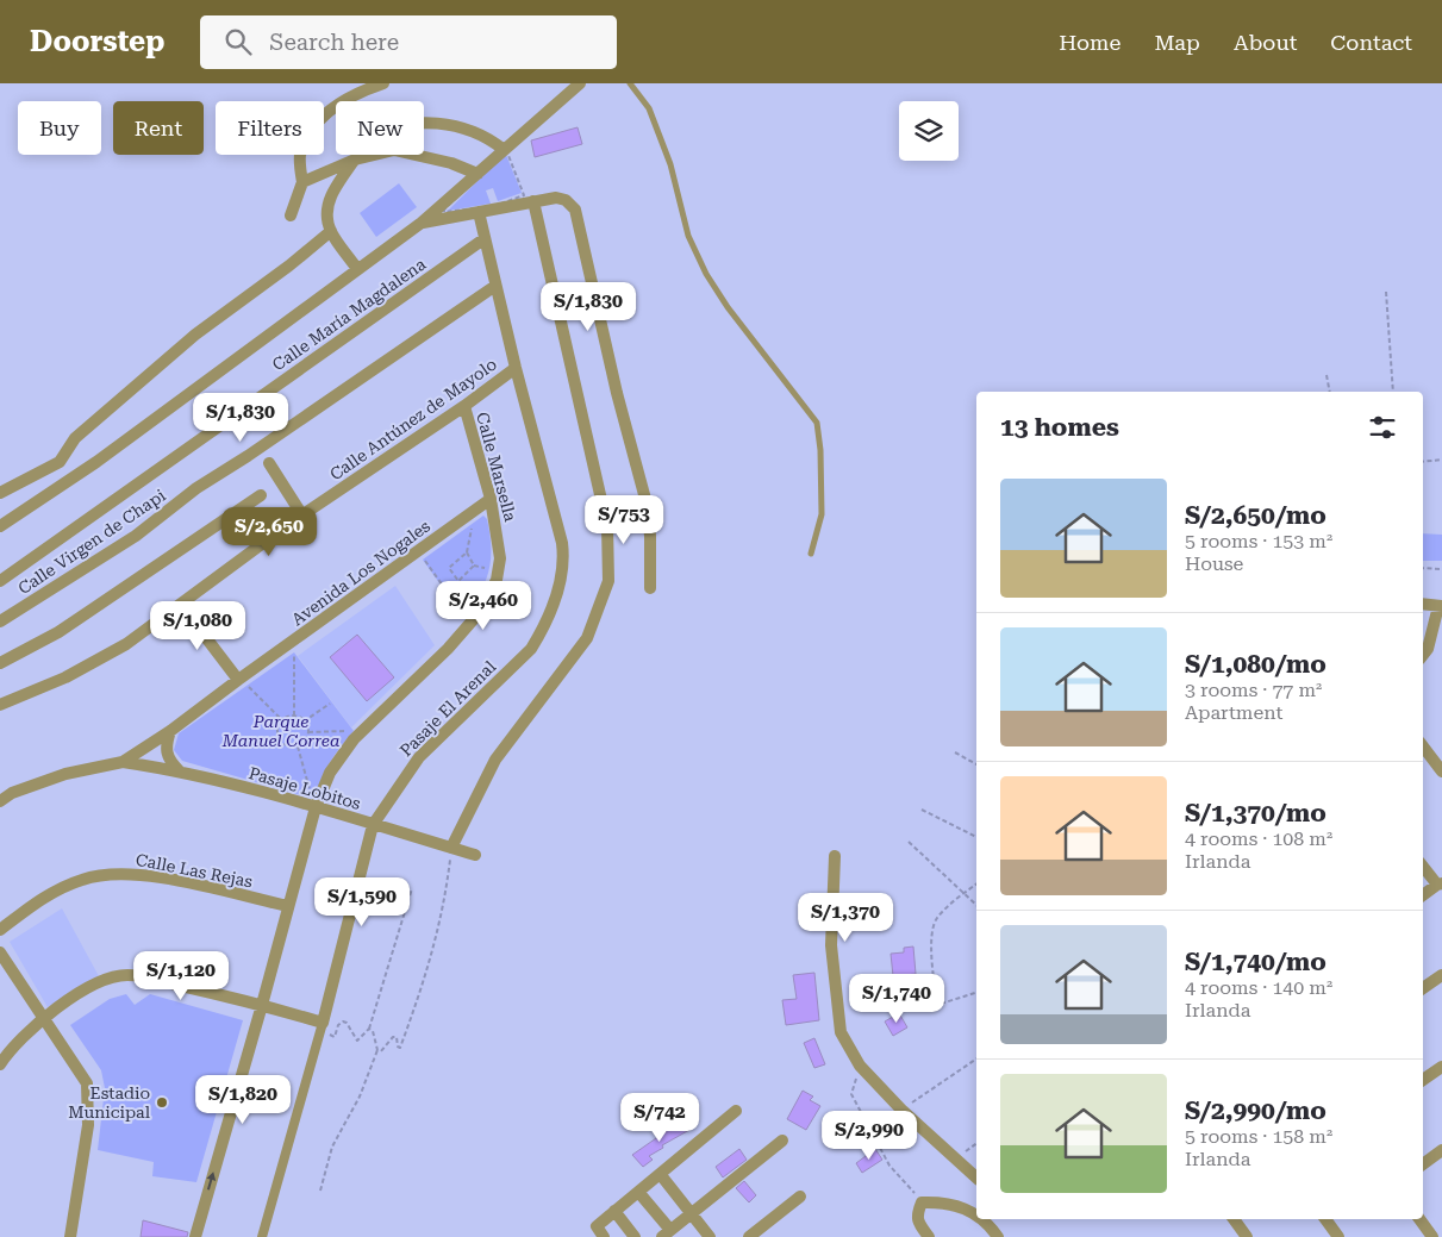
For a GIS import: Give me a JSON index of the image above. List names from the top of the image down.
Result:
{
  "streets": {
    "street": [
      "Calle María Magdalena",
      "Calle Antúnez de Mayolo",
      "Calle Marsella",
      "Calle Virgen de Chapi",
      "Avenida Los Nogales",
      "Pasaje El Arenal",
      "Pasaje Lobitos",
      "Calle Las Rejas"
    ]
  },
  "crossings": [
    ["Calle María Magdalena", "Pasaje El Arenal"],
    ["Calle Antúnez de Mayolo", "Calle Marsella"],
    ["Calle Antúnez de Mayolo", "Pasaje El Arenal"],
    ["Calle Marsella", "Avenida Los Nogales"],
    ["Calle Marsella", "Pasaje Lobitos"],
    ["Calle Marsella", "Calle Las Rejas"],
    ["Calle Virgen de Chapi", "Pasaje El Arenal"],
    ["Avenida Los Nogales", "Pasaje Lobitos"],
    ["Pasaje El Arenal", "Pasaje Lobitos"]
  ],
  "parks": ["Parque Manuel Correa"],
  "places": ["Estadio Municipal"],
  "page": {
    "header": "Doorstep",
    "search": "Search here",
    "nav": [
      "Home",
      "Map",
      "About",
      "Contact"
    ],
    "chip": [
      "Buy",
      "Rent",
      "Filters",
      "New"
    ],
    "price": [
      "S/1,830",
      "S/1,830",
      "S/753",
      "S/2,650",
      "S/2,460",
      "S/1,080",
      "S/1,590",
      "S/1,370",
      "S/1,120",
      "S/1,740",
      "S/1,820",
      "S/742",
      "S/2,990"
    ],
    "heading": "13 homes",
    "list": [
      {
        "name": "S/2,650/mo",
        "note": "5 rooms · 153 m² · House"
      },
      {
        "name": "S/1,080/mo",
        "note": "3 rooms · 77 m² · Apartment"
      },
      {
        "name": "S/1,370/mo",
        "note": "4 rooms · 108 m² · Irlanda"
      },
      {
        "name": "S/1,740/mo",
        "note": "4 rooms · 140 m² · Irlanda"
      },
      {
        "name": "S/2,990/mo",
        "note": "5 rooms · 158 m² · Irlanda"
      }
    ]
  }
}
